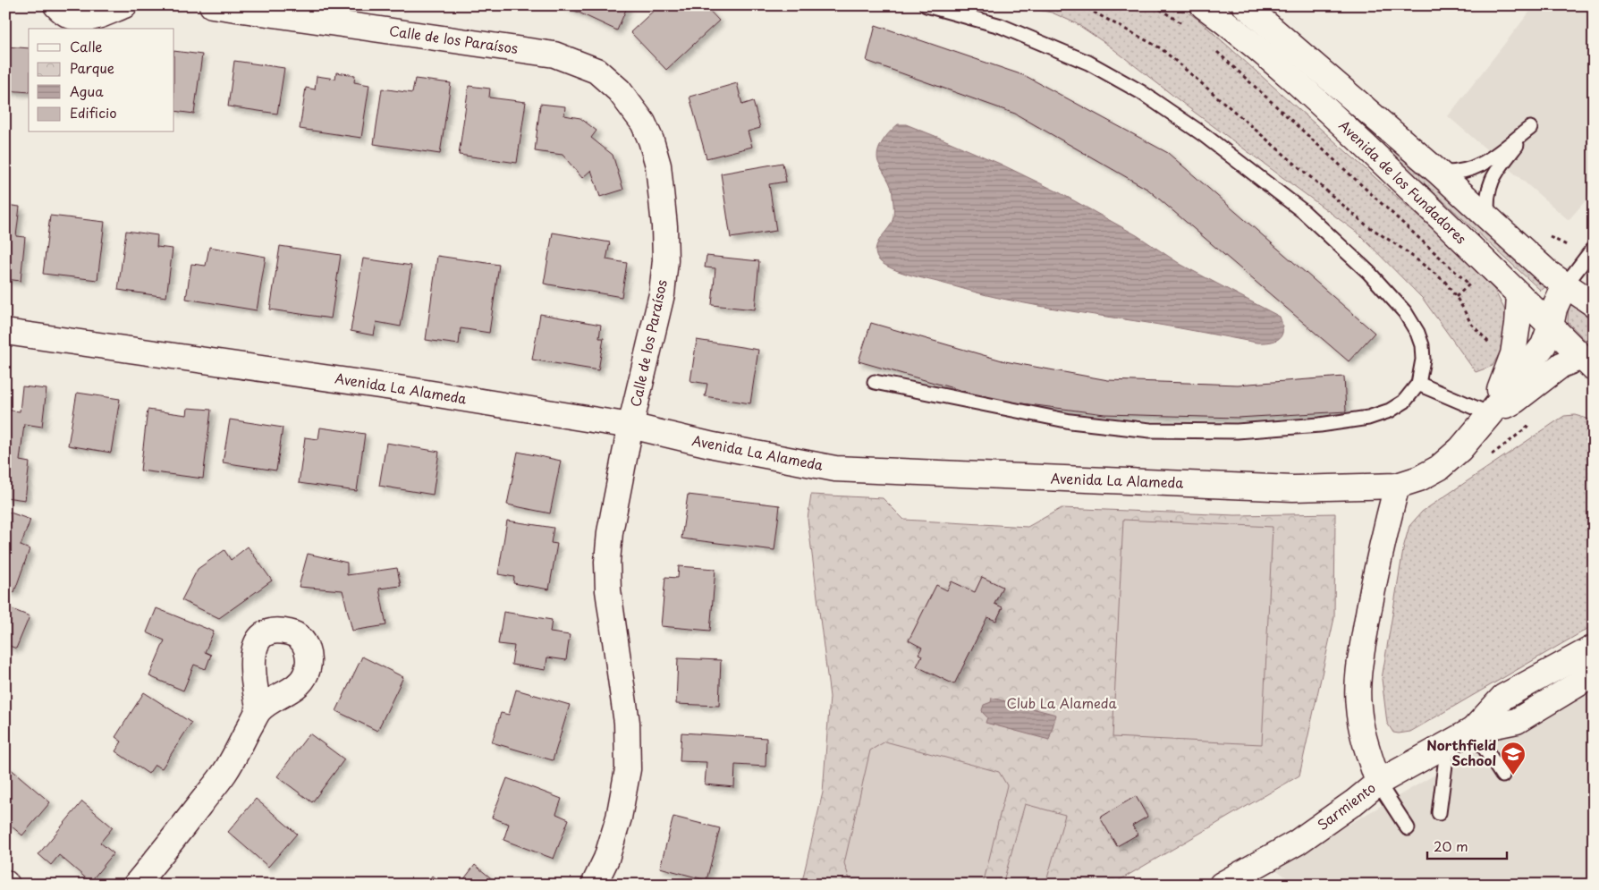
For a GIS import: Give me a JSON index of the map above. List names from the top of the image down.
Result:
{
  "streets": {
    "street": [
      "Calle de los Paraísos",
      "Avenida de los Fundadores",
      "Avenida La Alameda",
      "Sarmiento"
    ]
  },
  "crossings": [
    ["Calle de los Paraísos", "Avenida La Alameda"],
    ["Avenida de los Fundadores", "Avenida La Alameda"]
  ],
  "parks": ["Club La Alameda"],
  "places": {
    "school or university": ["Northfield School"]
  },
  "legend": [
    "Calle",
    "Parque",
    "Agua",
    "Edificio"
  ],
  "scale_bar": "20 m"
}
